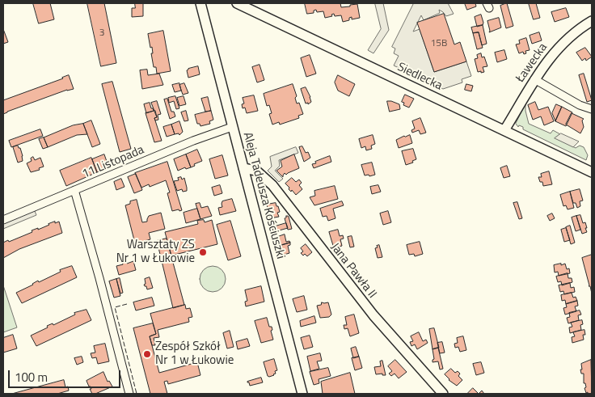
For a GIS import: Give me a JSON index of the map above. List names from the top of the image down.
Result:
{
  "streets": {
    "street": [
      "Ławecka",
      "Siedlecka",
      "11 Listopada",
      "Aleja Tadeusza Kościuszki",
      "Jana Pawła II"
    ]
  },
  "crossings": [
    ["Ławecka", "Siedlecka"],
    ["11 Listopada", "Aleja Tadeusza Kościuszki"],
    ["Aleja Tadeusza Kościuszki", "Jana Pawła II"]
  ],
  "places": ["Warsztaty ZS Nr 1 w Łukowie", "Zespół Szkół Nr 1 w Łukowie"],
  "house_numbers": ["3", "15B"],
  "scale_bar": "100 m"
}
